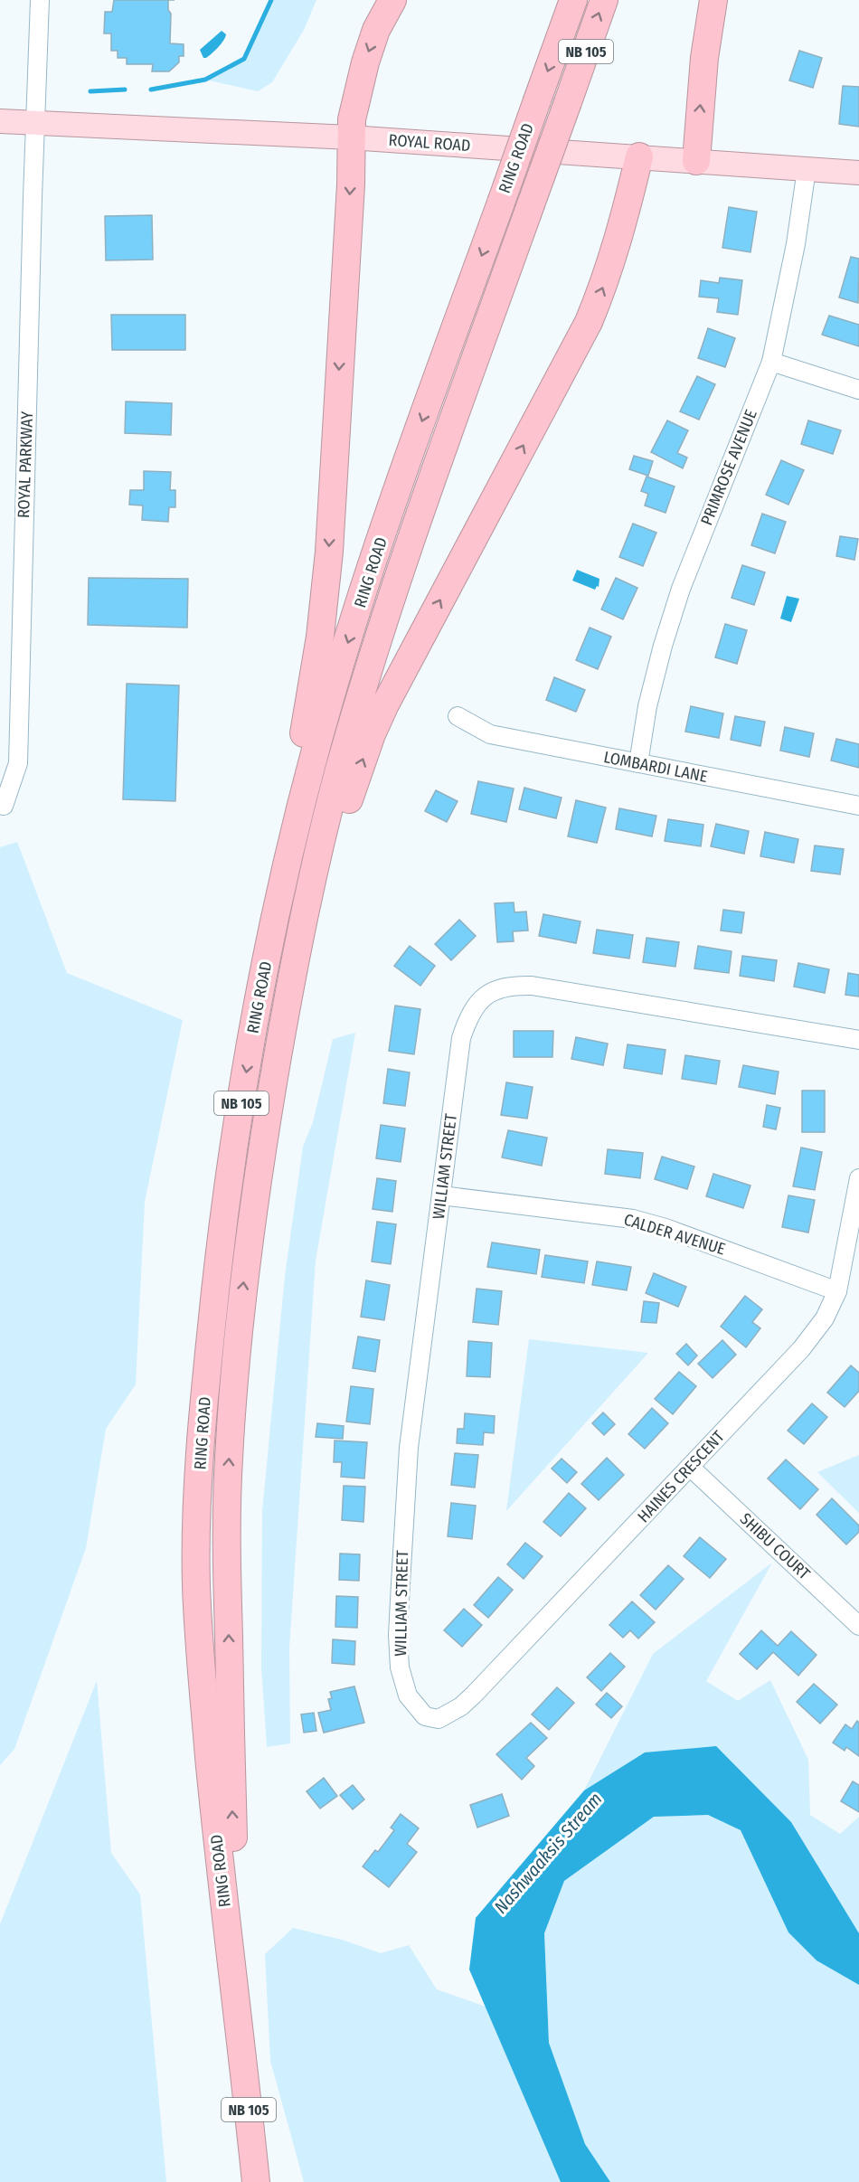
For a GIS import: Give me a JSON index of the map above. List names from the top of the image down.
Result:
{
  "streets": {
    "highway": ["NB 105", "RING ROAD"],
    "main road": ["ROYAL ROAD"],
    "street": [
      "ROYAL PARKWAY",
      "PRIMROSE AVENUE",
      "LOMBARDI LANE",
      "WILLIAM STREET",
      "CALDER AVENUE",
      "HAINES CRESCENT",
      "SHIBU COURT"
    ]
  },
  "crossings": [
    ["ROYAL ROAD", "ROYAL PARKWAY"],
    ["ROYAL ROAD", "PRIMROSE AVENUE"],
    ["PRIMROSE AVENUE", "LOMBARDI LANE"],
    ["WILLIAM STREET", "CALDER AVENUE"],
    ["WILLIAM STREET", "HAINES CRESCENT"],
    ["CALDER AVENUE", "HAINES CRESCENT"],
    ["HAINES CRESCENT", "SHIBU COURT"]
  ],
  "water": ["Nashwaaksis Stream"]
}
